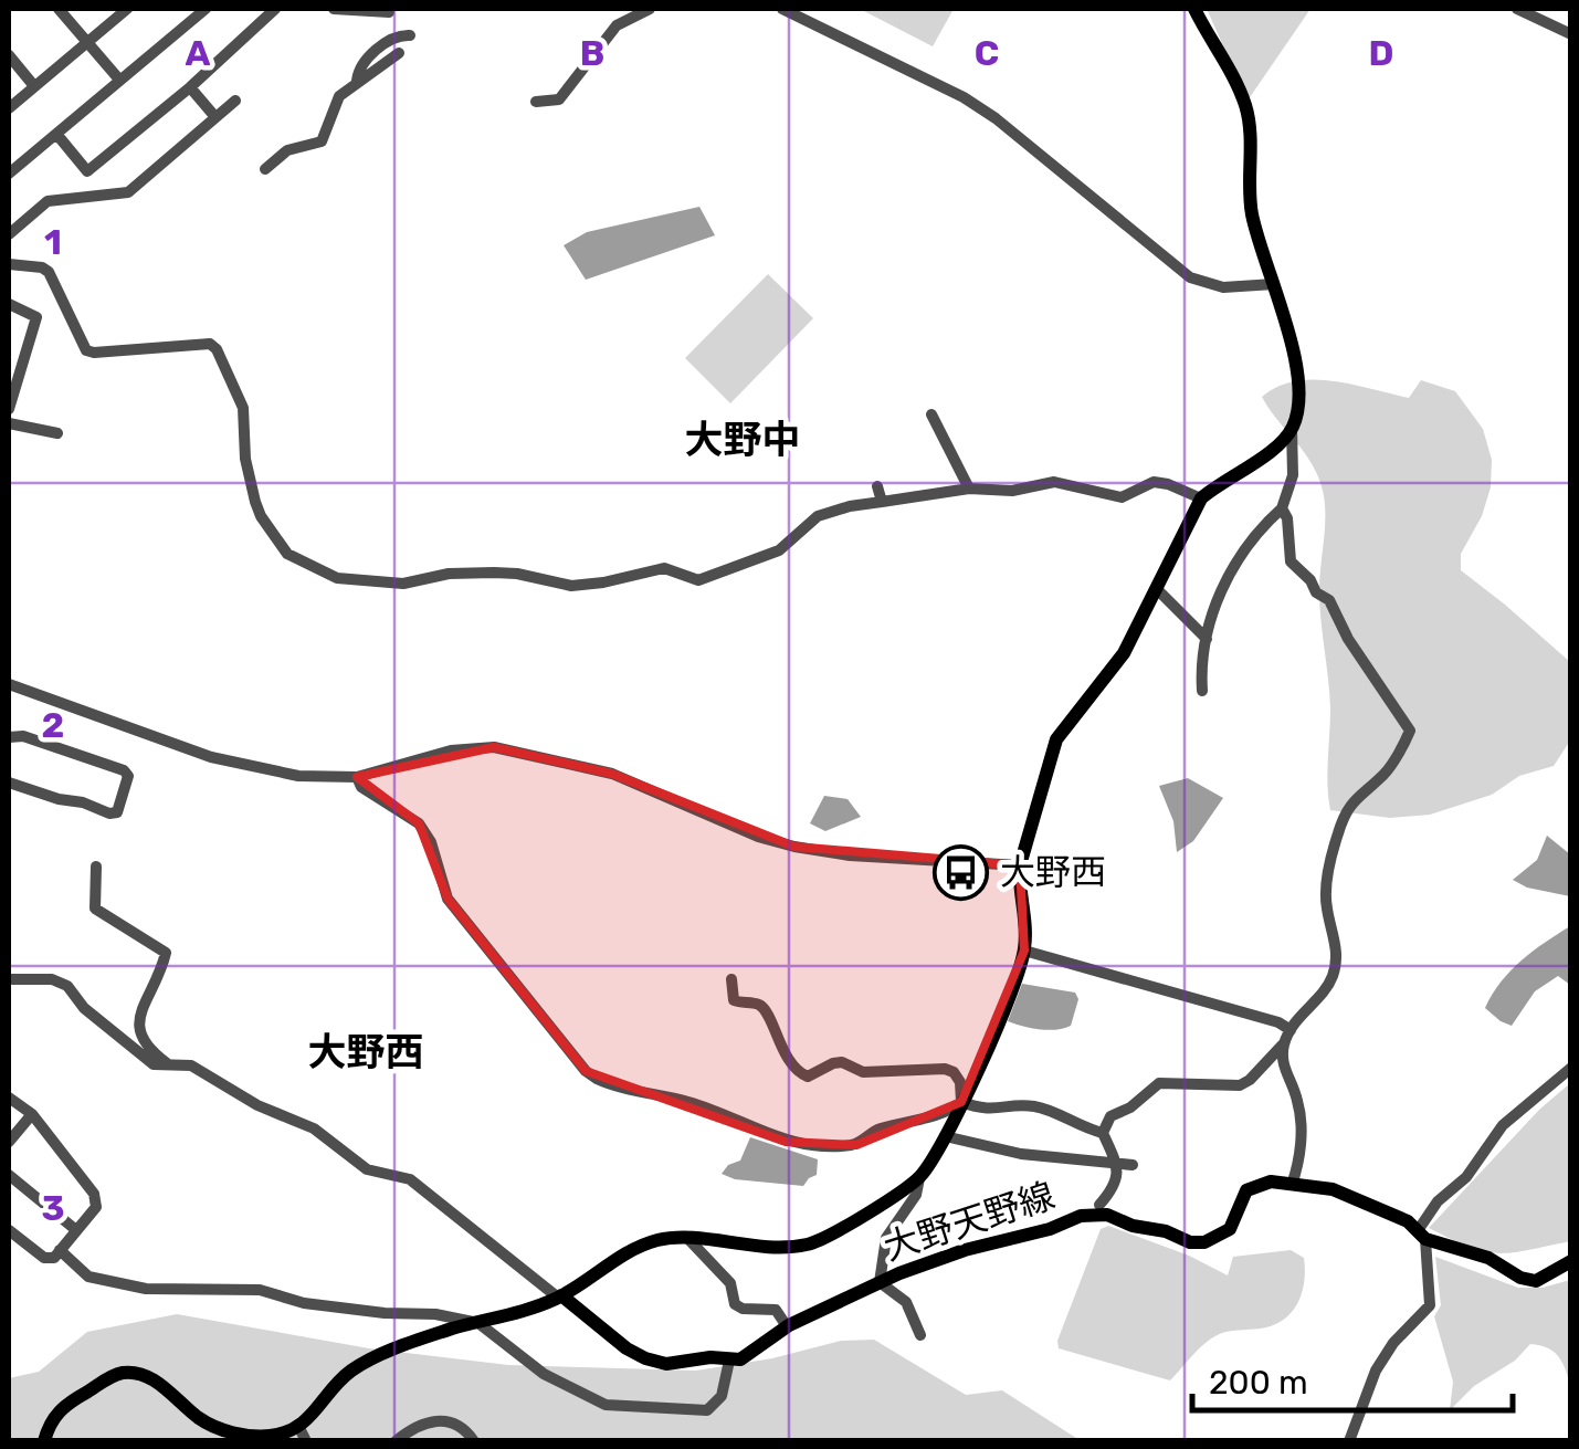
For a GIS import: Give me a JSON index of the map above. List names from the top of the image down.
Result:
{
  "streets": {
    "main road": ["大野天野線"]
  },
  "districts": ["大野中", "大野西"],
  "places": {
    "bus stop": ["大野西"]
  },
  "scale_bar": "200 m",
  "grid": {
    "columns": [
      "A",
      "B",
      "C",
      "D"
    ],
    "rows": ["1", "2", "3"]
  }
}
